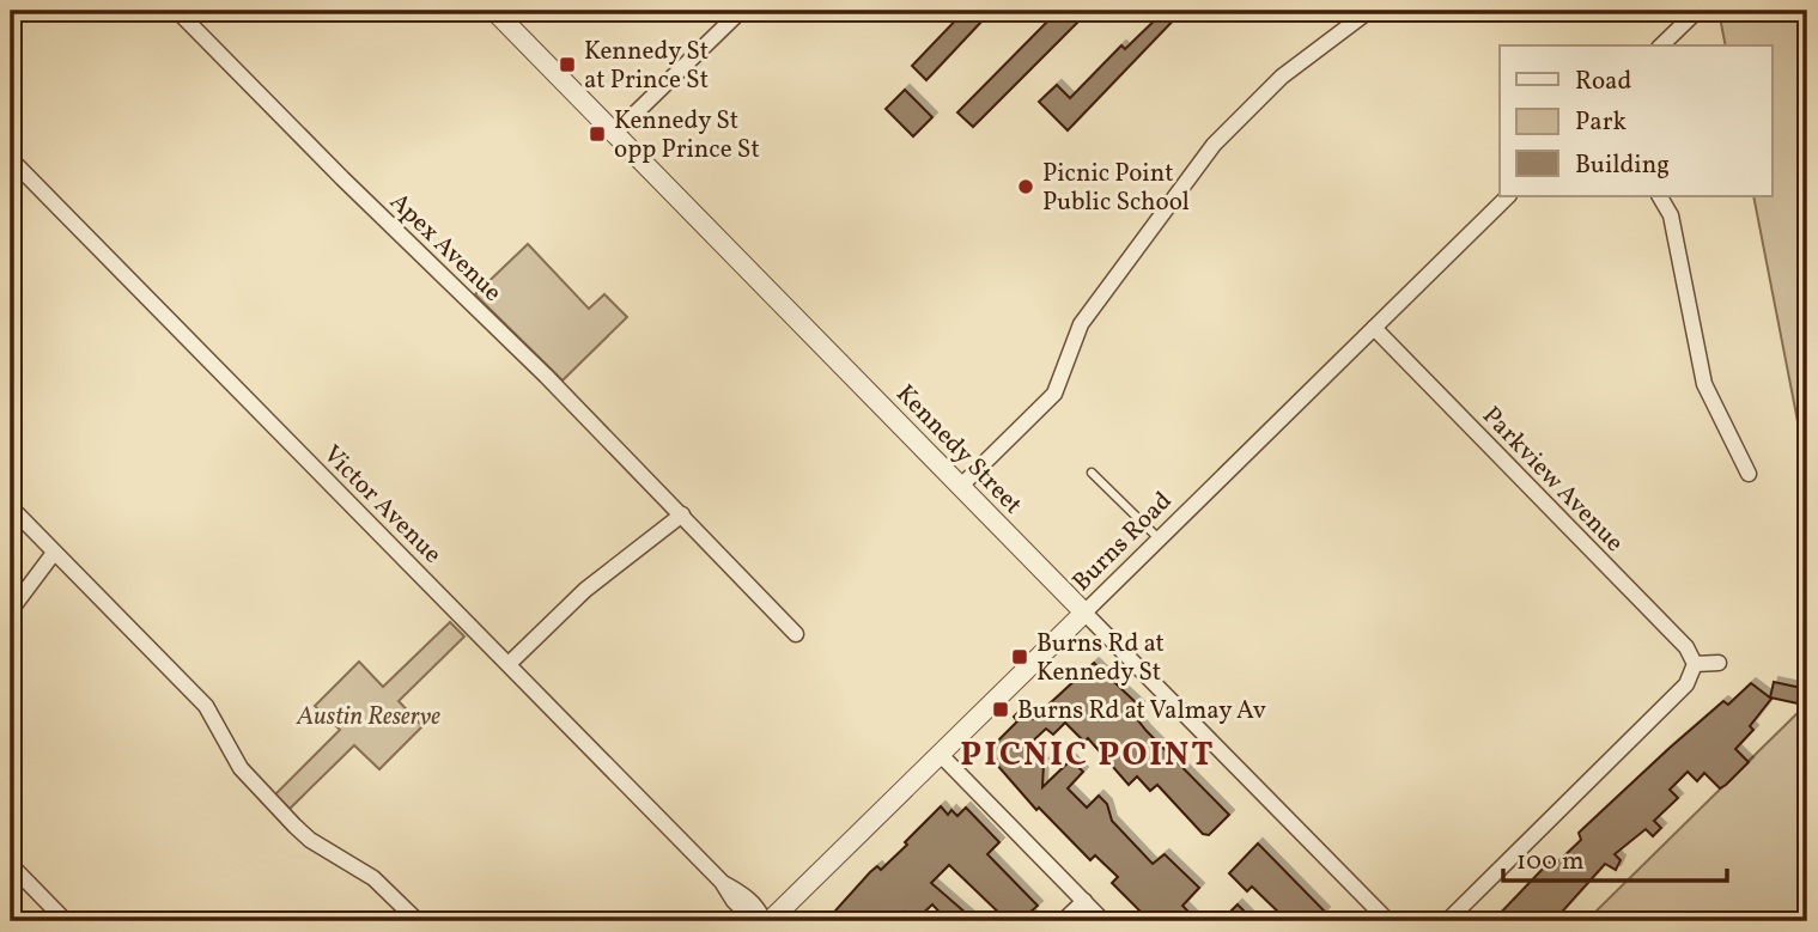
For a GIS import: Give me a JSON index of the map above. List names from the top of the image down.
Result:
{
  "streets": {
    "street": [
      "Apex Avenue",
      "Kennedy Street",
      "Parkview Avenue",
      "Victor Avenue",
      "Burns Road"
    ]
  },
  "crossings": [
    ["Kennedy Street", "Burns Road"],
    ["Parkview Avenue", "Burns Road"],
    ["Victor Avenue", "Burns Road"]
  ],
  "districts": ["PICNIC POINT"],
  "parks": ["Austin Reserve"],
  "places": {
    "transit": [
      "Kennedy St at Prince St",
      "Kennedy St opp Prince St",
      "Burns Rd at Kennedy St",
      "Burns Rd at Valmay Av"
    ],
    "other": ["Picnic Point Public School"]
  },
  "legend": ["Road", "Park", "Building"],
  "scale_bar": "100 m"
}
